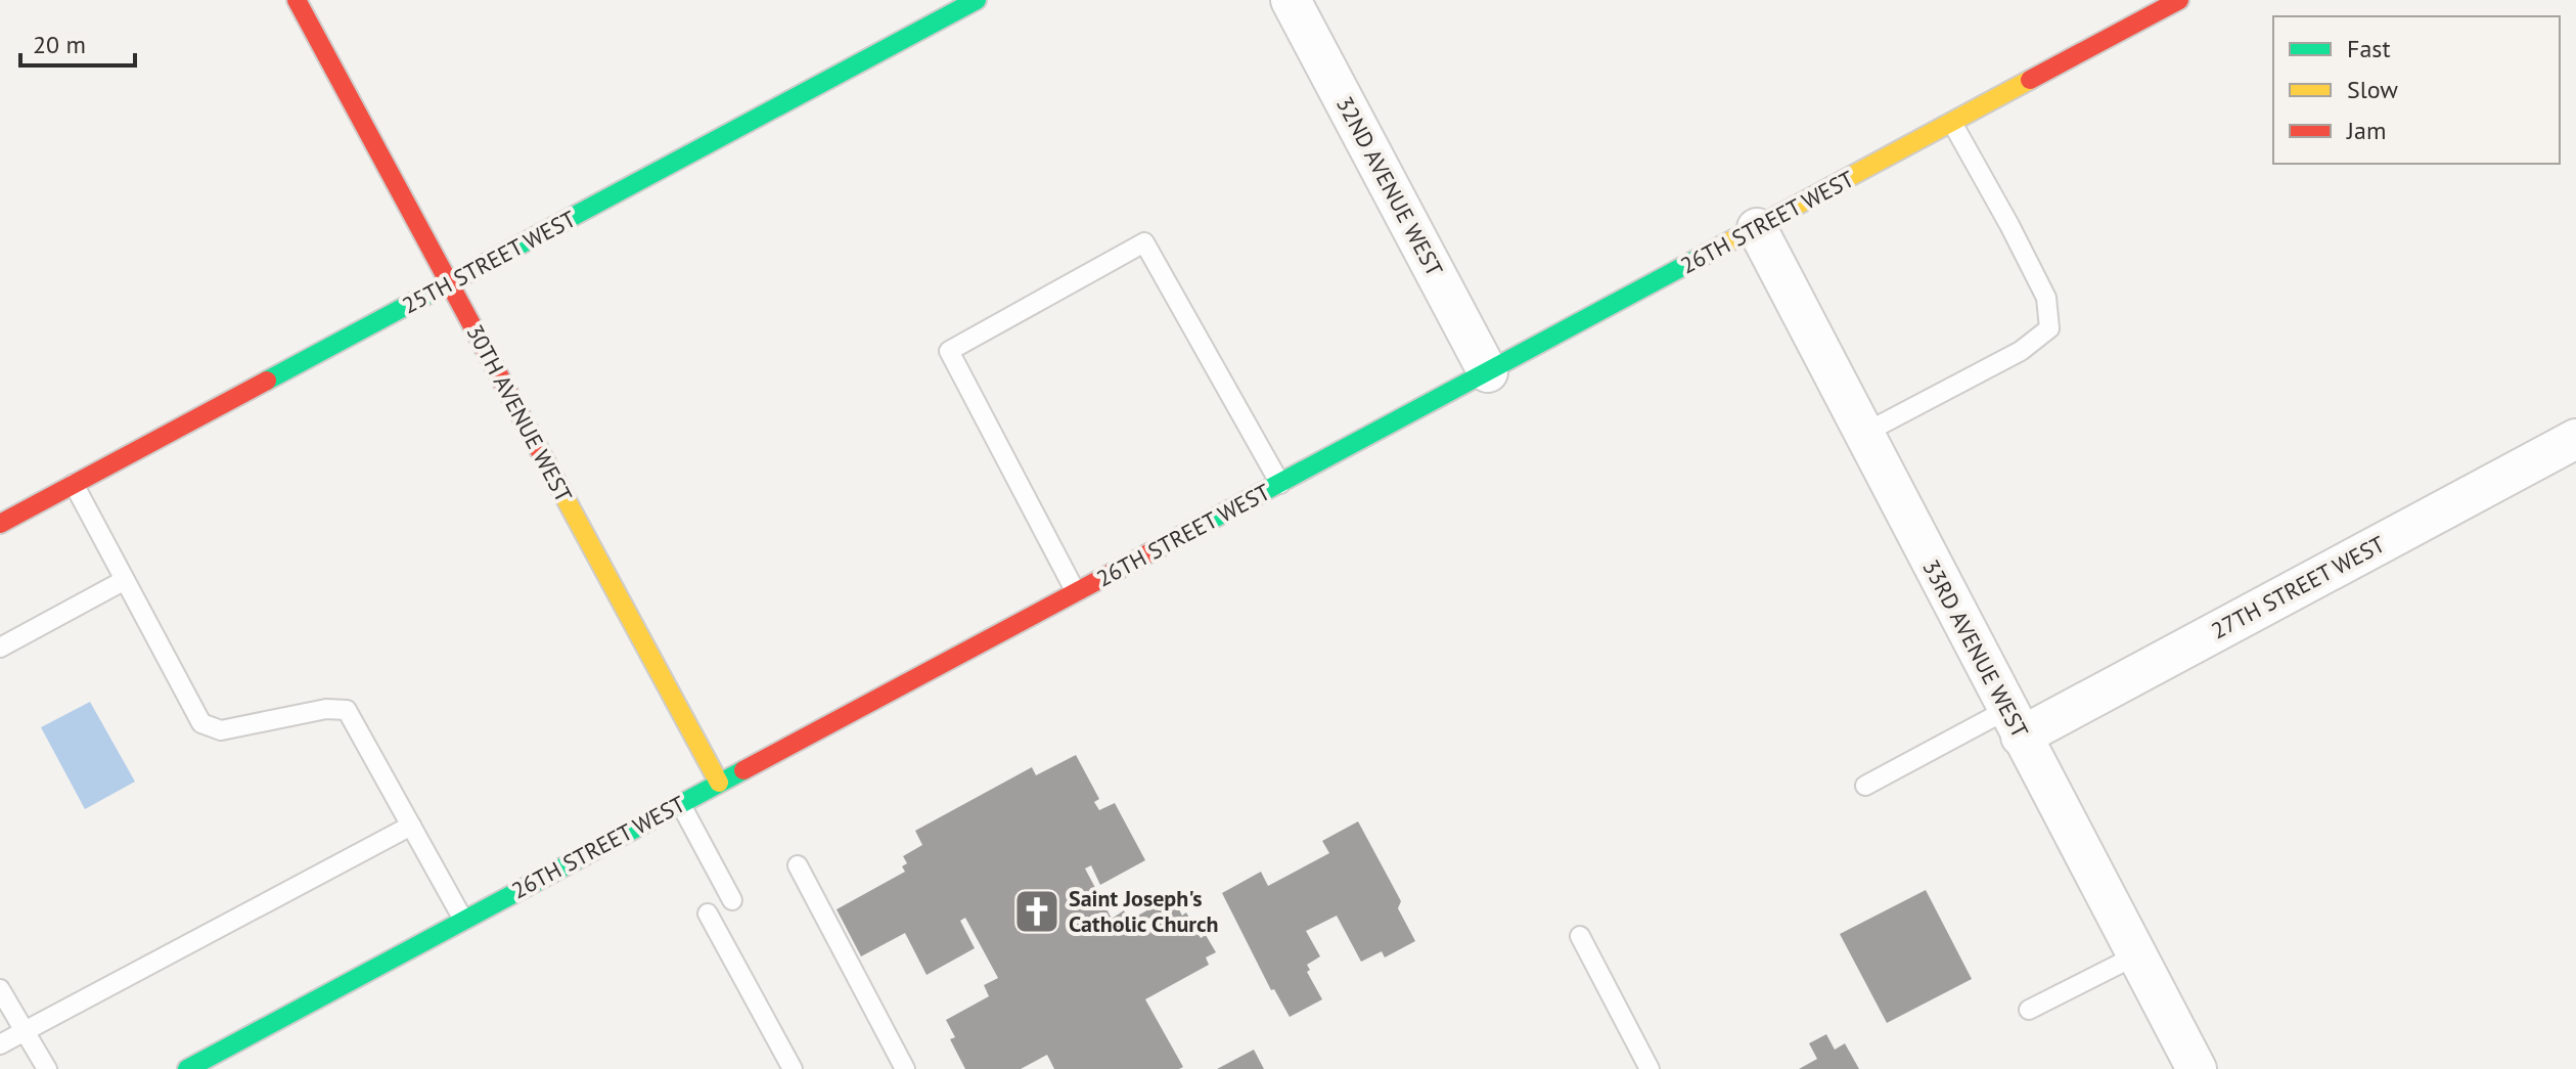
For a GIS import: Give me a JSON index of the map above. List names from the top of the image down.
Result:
{
  "streets": {
    "street": [
      "32ND AVENUE WEST",
      "26TH STREET WEST",
      "25TH STREET WEST",
      "30TH AVENUE WEST",
      "27TH STREET WEST",
      "33RD AVENUE WEST"
    ]
  },
  "crossings": [
    ["32ND AVENUE WEST", "26TH STREET WEST"],
    ["26TH STREET WEST", "30TH AVENUE WEST"],
    ["26TH STREET WEST", "33RD AVENUE WEST"],
    ["25TH STREET WEST", "30TH AVENUE WEST"],
    ["27TH STREET WEST", "33RD AVENUE WEST"]
  ],
  "places": {
    "church": ["Saint Joseph's Catholic Church"]
  },
  "legend": ["Fast", "Slow", "Jam"],
  "scale_bar": "20 m"
}
